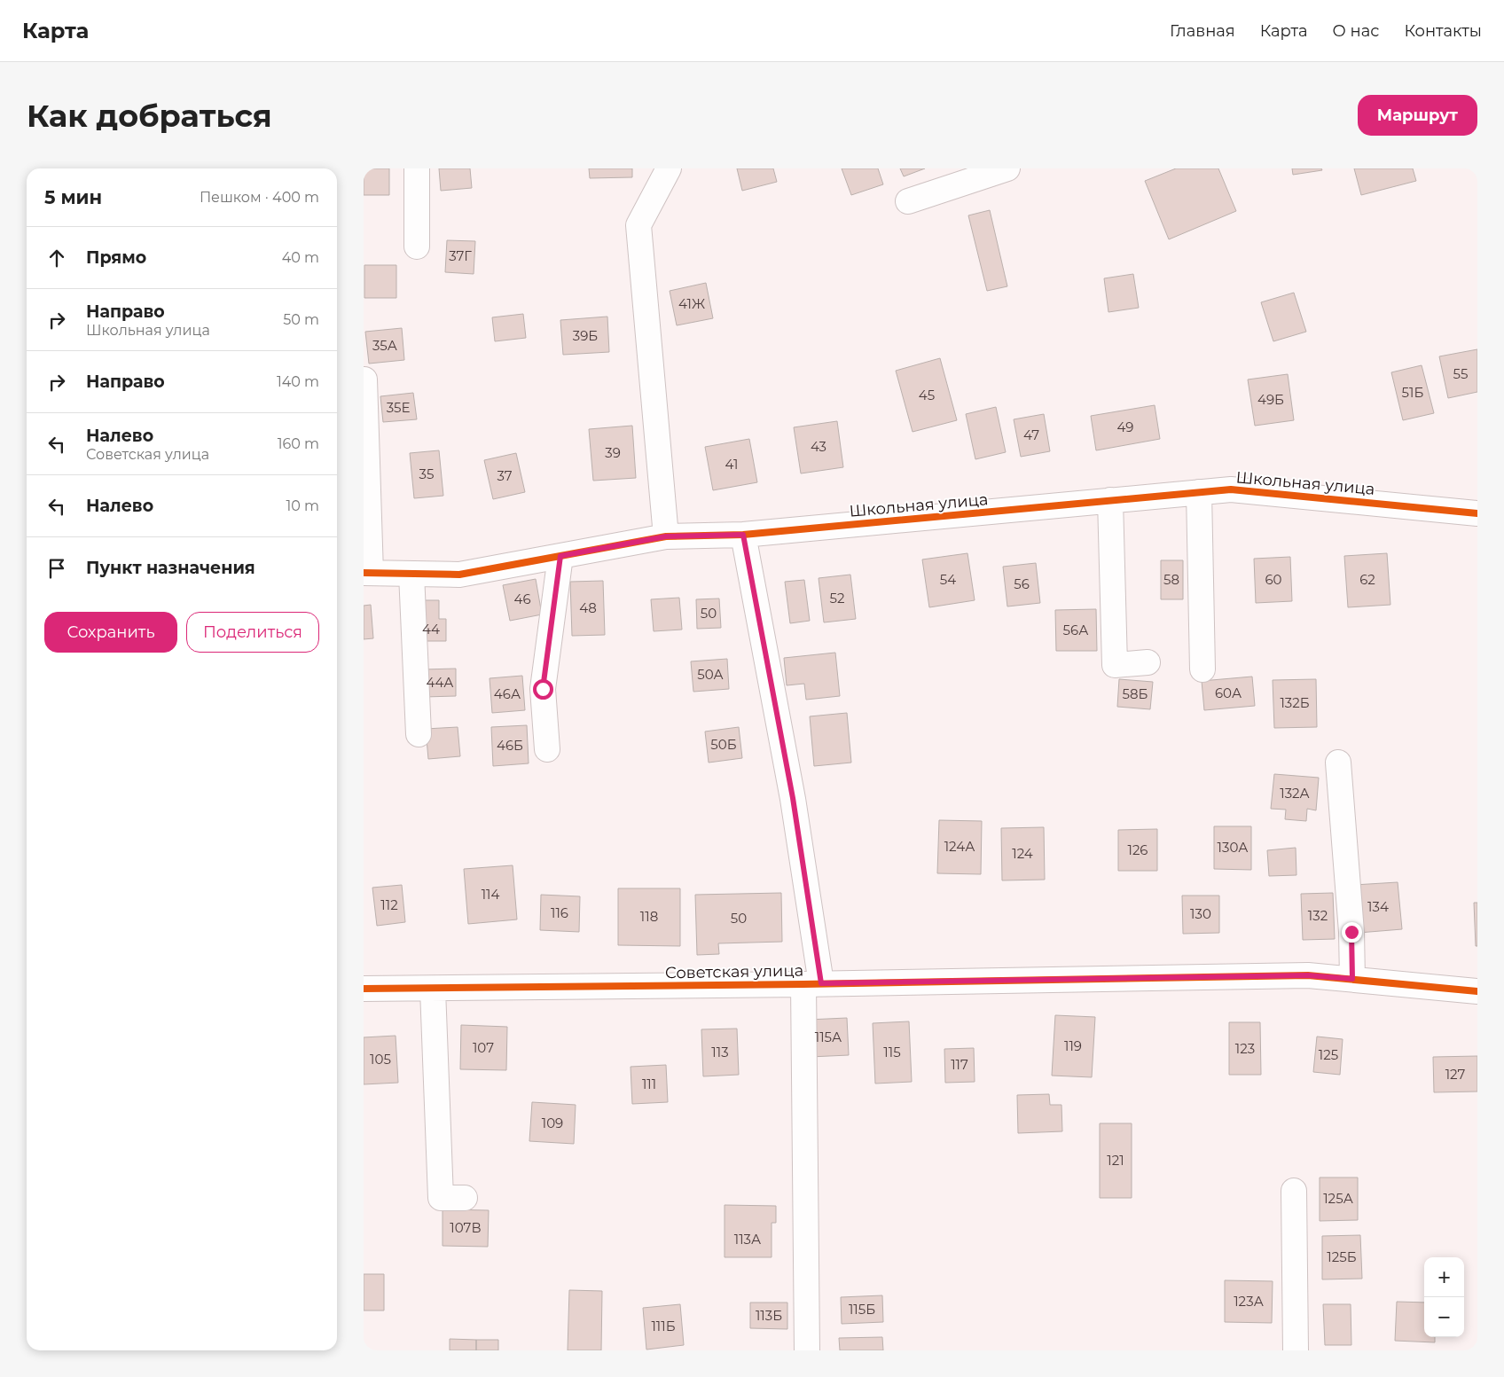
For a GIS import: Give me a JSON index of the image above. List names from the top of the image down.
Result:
{
  "streets": {
    "street": ["Школьная улица", "Советская улица"]
  },
  "house_numbers": [
    "37Г",
    "41Ж",
    "39Б",
    "35А",
    "55",
    "51Б",
    "45",
    "49Б",
    "35Е",
    "49",
    "47",
    "43",
    "39",
    "41",
    "35",
    "37",
    "54",
    "58",
    "60",
    "62",
    "56",
    "52",
    "46",
    "48",
    "50",
    "44",
    "56А",
    "50А",
    "44А",
    "60А",
    "46А",
    "58Б",
    "132Б",
    "50Б",
    "46Б",
    "132А",
    "124А",
    "130А",
    "126",
    "124",
    "114",
    "112",
    "134",
    "116",
    "130",
    "132",
    "118",
    "50",
    "115А",
    "119",
    "107",
    "123",
    "113",
    "115",
    "125",
    "105",
    "117",
    "127",
    "111",
    "109",
    "121",
    "125А",
    "107В",
    "113А",
    "125Б",
    "123А",
    "115Б",
    "113Б",
    "111Б"
  ],
  "page": {
    "header": "Карта",
    "nav": [
      "Главная",
      "Карта",
      "О нас",
      "Контакты"
    ],
    "buttons": [
      "Маршрут",
      ["Сохранить", "Поделиться"]
    ],
    "title": "Как добраться",
    "heading": ["5 мин", "Пешком · 400 m"],
    "list": [
      ["Прямо", "40 m"],
      ["Направо", "Школьная улица", "50 m"],
      ["Направо", "140 m"],
      ["Налево", "Советская улица", "160 m"],
      ["Налево", "10 m"],
      "Пункт назначения"
    ],
    "map_buttons": ["+", "−"]
  }
}
